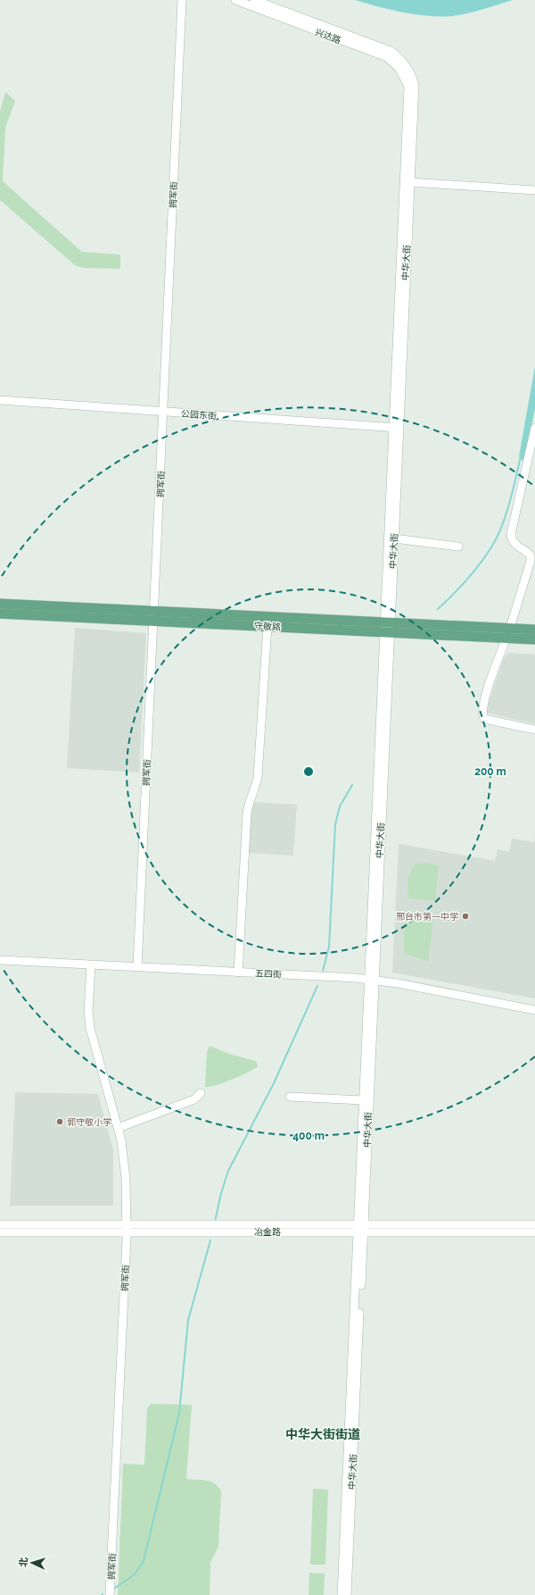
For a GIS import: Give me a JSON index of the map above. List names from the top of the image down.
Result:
{
  "streets": {
    "main road": ["守敬路"],
    "street": [
      "兴达路",
      "拥军街",
      "中华大街",
      "公园东街",
      "五四街",
      "冶金路"
    ]
  },
  "crossings": [
    ["兴达路", "中华大街"],
    ["拥军街", "公园东街"],
    ["拥军街", "守敬路"],
    ["拥军街", "五四街"],
    ["拥军街", "冶金路"],
    ["中华大街", "公园东街"],
    ["中华大街", "守敬路"],
    ["中华大街", "五四街"],
    ["中华大街", "冶金路"]
  ],
  "districts": ["中华大街街道"],
  "places": ["邢台市第一中学", "郭守敬小学"],
  "north": "left",
  "rings": ["200 m", "400 m"]
}
